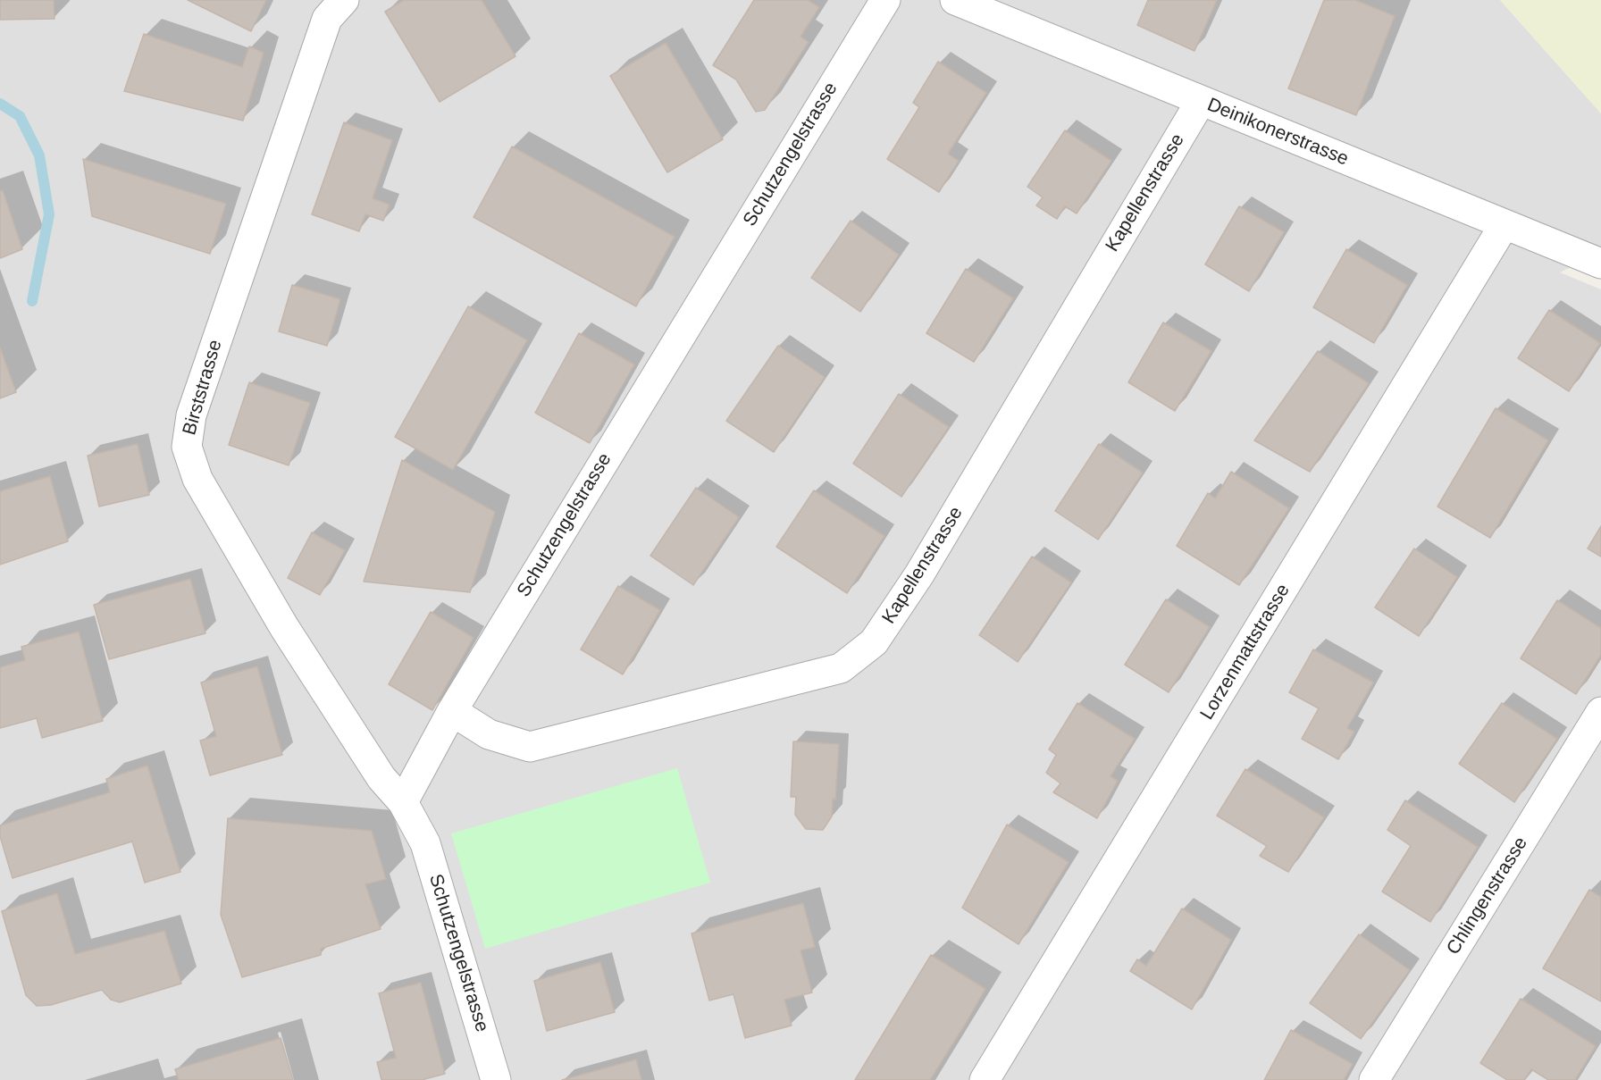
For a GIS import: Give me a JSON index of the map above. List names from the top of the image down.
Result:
{
  "streets": {
    "street": [
      "Deinikonerstrasse",
      "Schutzengelstrasse",
      "Kapellenstrasse",
      "Birststrasse",
      "Lorzenmattstrasse",
      "Chlingenstrasse"
    ]
  },
  "crossings": [
    ["Deinikonerstrasse", "Kapellenstrasse"],
    ["Deinikonerstrasse", "Lorzenmattstrasse"],
    ["Schutzengelstrasse", "Kapellenstrasse"],
    ["Schutzengelstrasse", "Birststrasse"]
  ]
}
